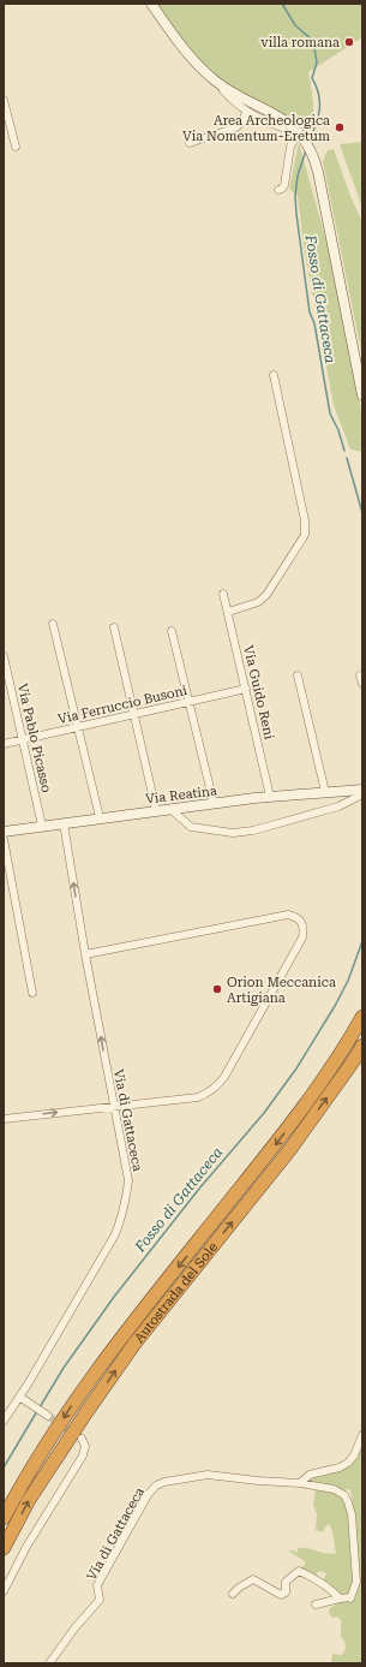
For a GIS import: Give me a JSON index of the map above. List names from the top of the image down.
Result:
{
  "streets": {
    "highway": ["Autostrada del Sole"],
    "street": [
      "Via Guido Reni",
      "Via Ferruccio Busoni",
      "Via Pablo Picasso",
      "Via Reatina",
      "Via di Gattaceca"
    ]
  },
  "crossings": [
    ["Via Guido Reni", "Via Ferruccio Busoni"],
    ["Via Guido Reni", "Via Reatina"],
    ["Via Ferruccio Busoni", "Via Pablo Picasso"],
    ["Via Pablo Picasso", "Via Reatina"],
    ["Via Reatina", "Via di Gattaceca"]
  ],
  "water": ["Fosso di Gattaceca"],
  "places": ["villa romana", "Area Archeologica Via Nomentum-Eretum", "Orion Meccanica Artigiana"]
}
